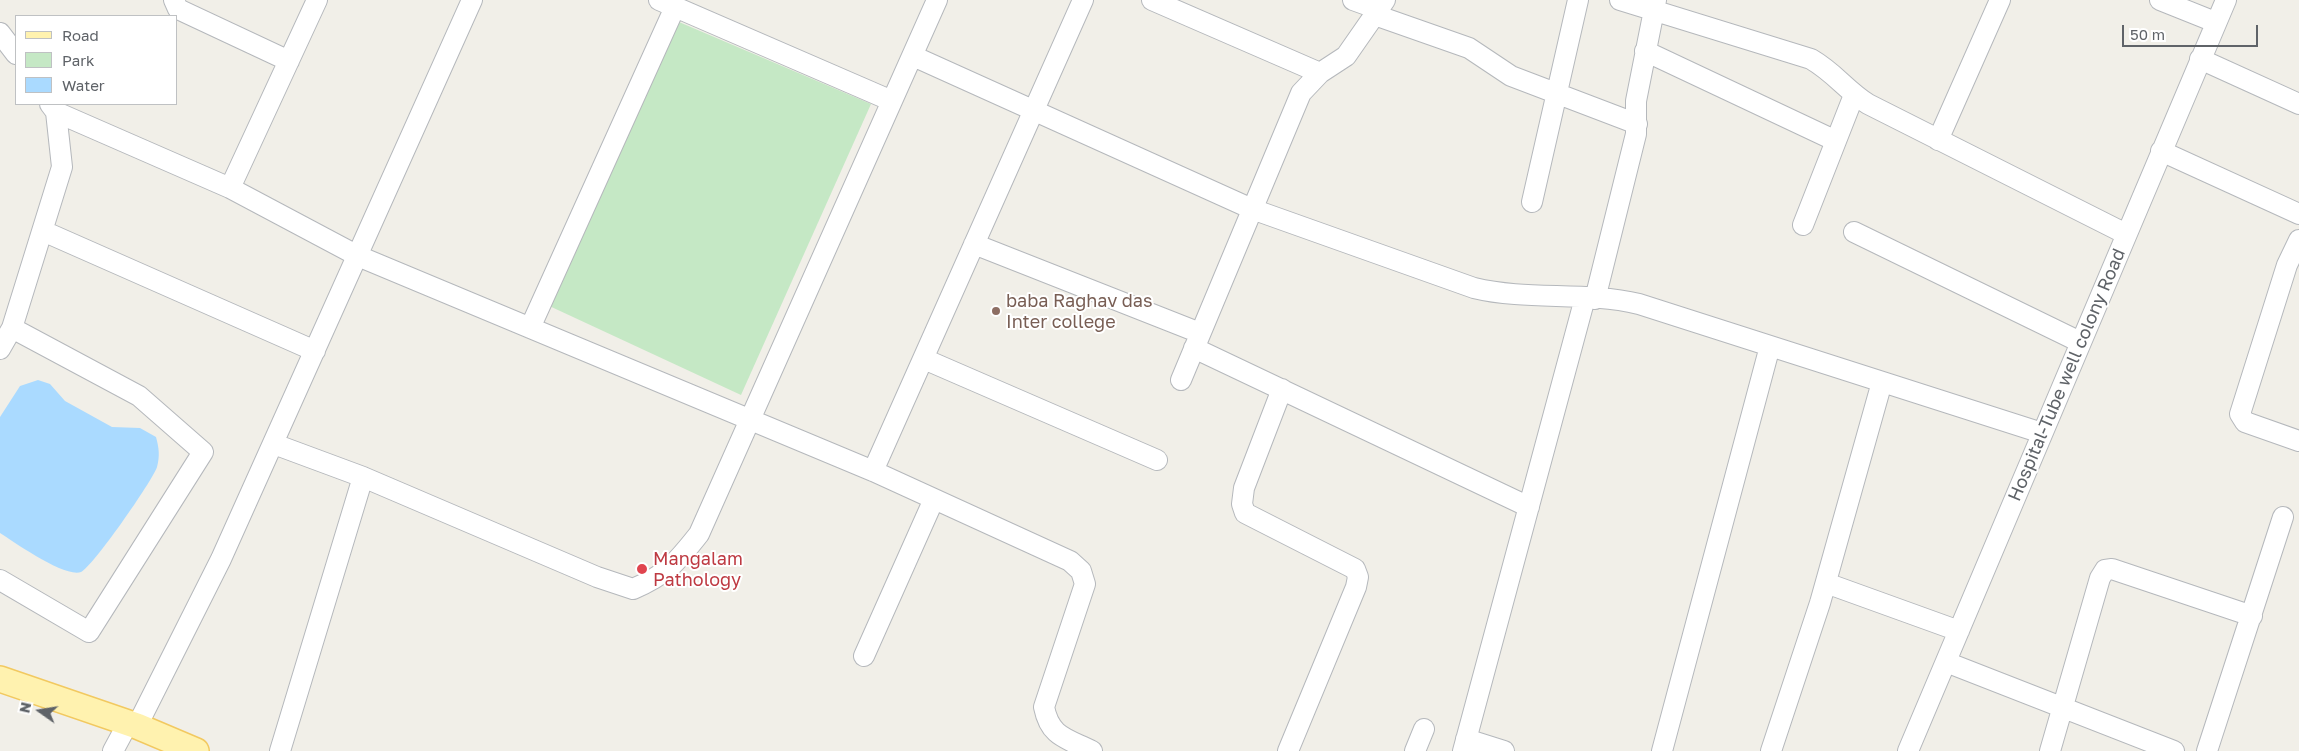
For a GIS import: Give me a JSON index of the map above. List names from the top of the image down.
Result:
{
  "streets": {
    "street": ["Hospital-Tube well colony Road"]
  },
  "places": ["baba Raghav das Inter college", "Mangalam Pathology"],
  "legend": ["Road", "Park", "Water"],
  "scale_bar": "50 m",
  "north": "left"
}
